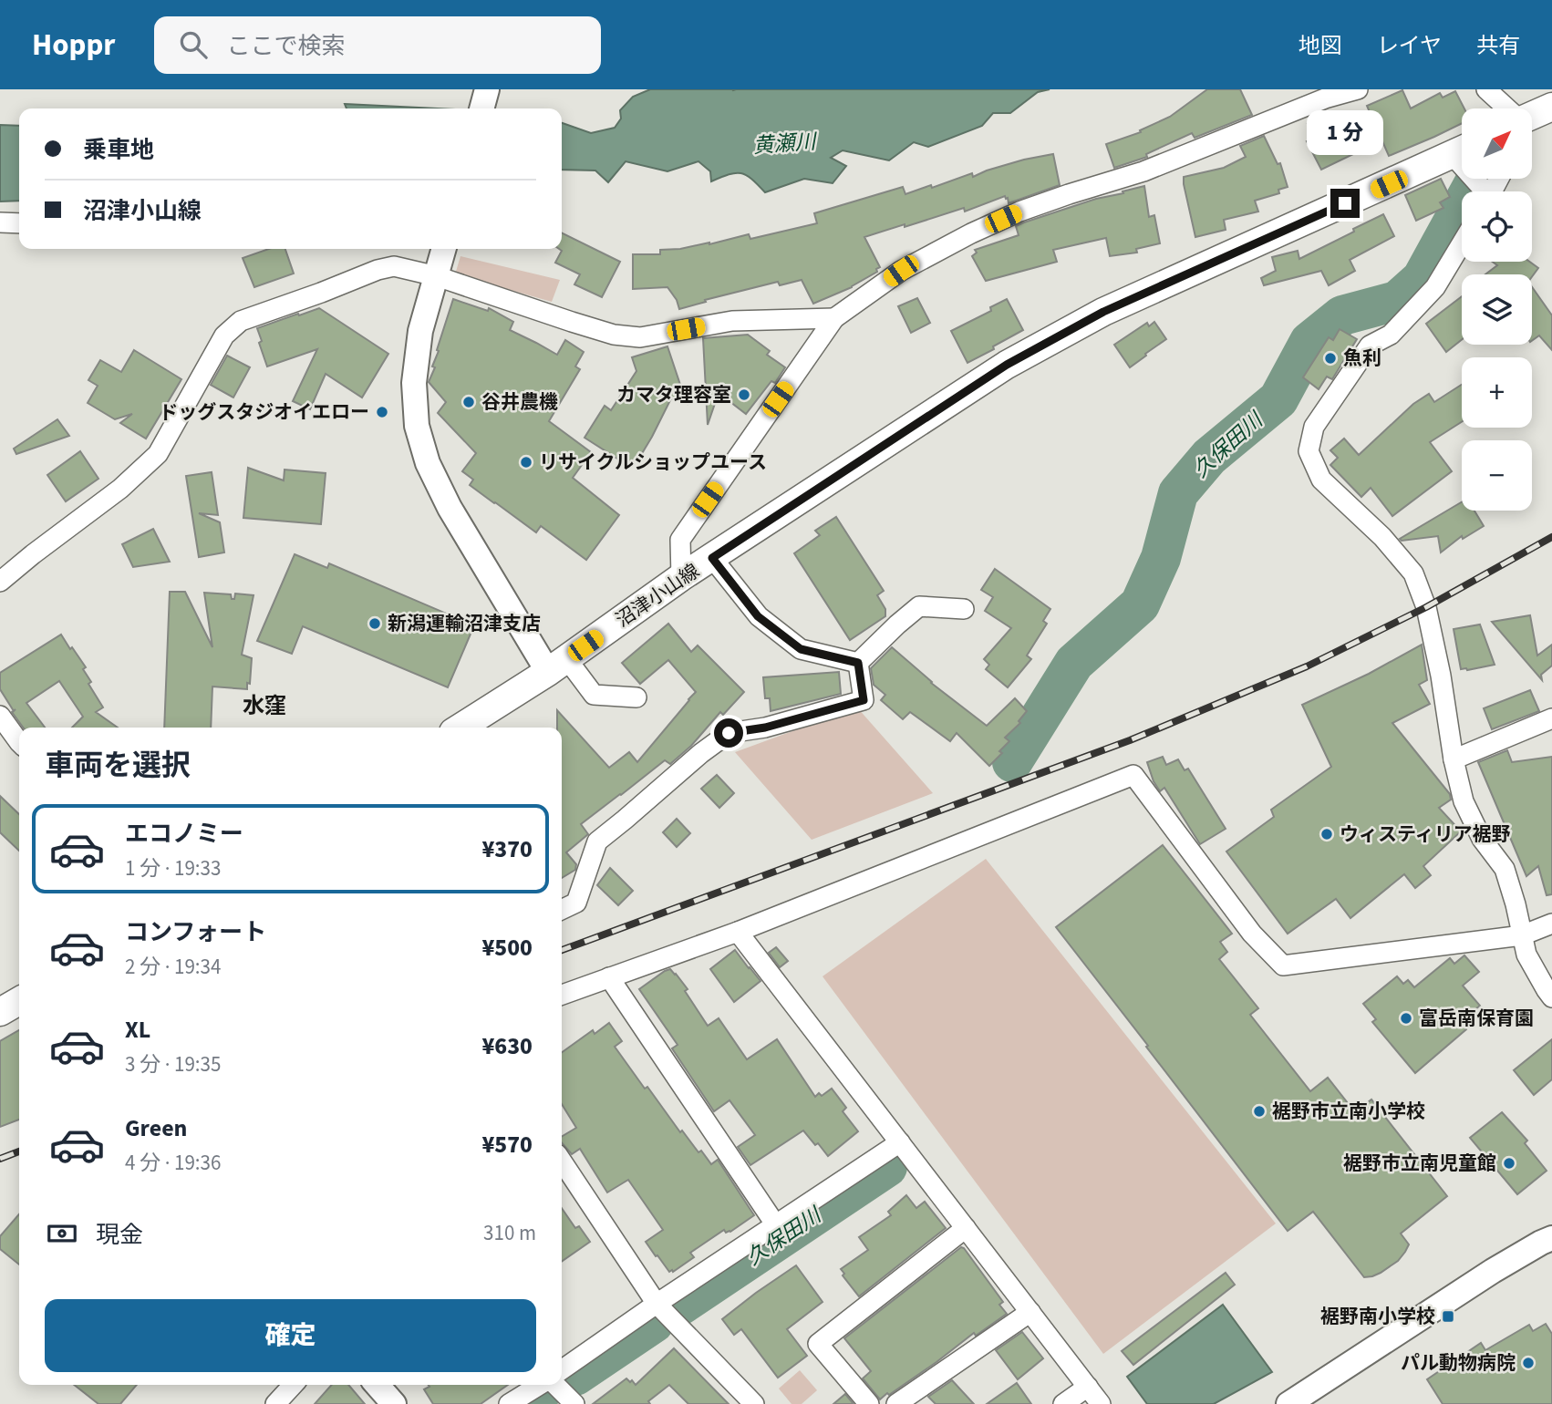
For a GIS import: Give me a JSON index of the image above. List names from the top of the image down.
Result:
{
  "streets": {
    "main road": ["沼津小山線"]
  },
  "districts": ["水窪"],
  "water": ["黄瀬川", "久保田川"],
  "places": {
    "other": [
      "魚利",
      "カマタ理容室",
      "谷井農機",
      "ドッグスタジオイエロー",
      "リサイクルショップユース",
      "新潟運輸沼津支店",
      "ウィスティリア裾野",
      "富岳南保育園",
      "裾野市立南小学校",
      "裾野市立南児童館",
      "パル動物病院"
    ],
    "transit": ["裾野南小学校"]
  },
  "north": "top right",
  "page": {
    "header": "Hoppr",
    "search": "ここで検索",
    "nav": ["地図", "レイヤ", "共有"],
    "map_buttons": ["+", "−"],
    "banner": ["乗車地", "沼津小山線"],
    "bubble": "1 分",
    "heading": "車両を選択",
    "list": [
      {
        "name": "エコノミー",
        "note": "1 分 · 19:33",
        "value": "¥370"
      },
      {
        "name": "コンフォート",
        "note": "2 分 · 19:34",
        "value": "¥500"
      },
      {
        "name": "XL",
        "note": "3 分 · 19:35",
        "value": "¥630"
      },
      {
        "name": "Green",
        "note": "4 分 · 19:36",
        "value": "¥570"
      }
    ],
    "pay": ["現金", "310 m"],
    "buttons": "確定"
  }
}
